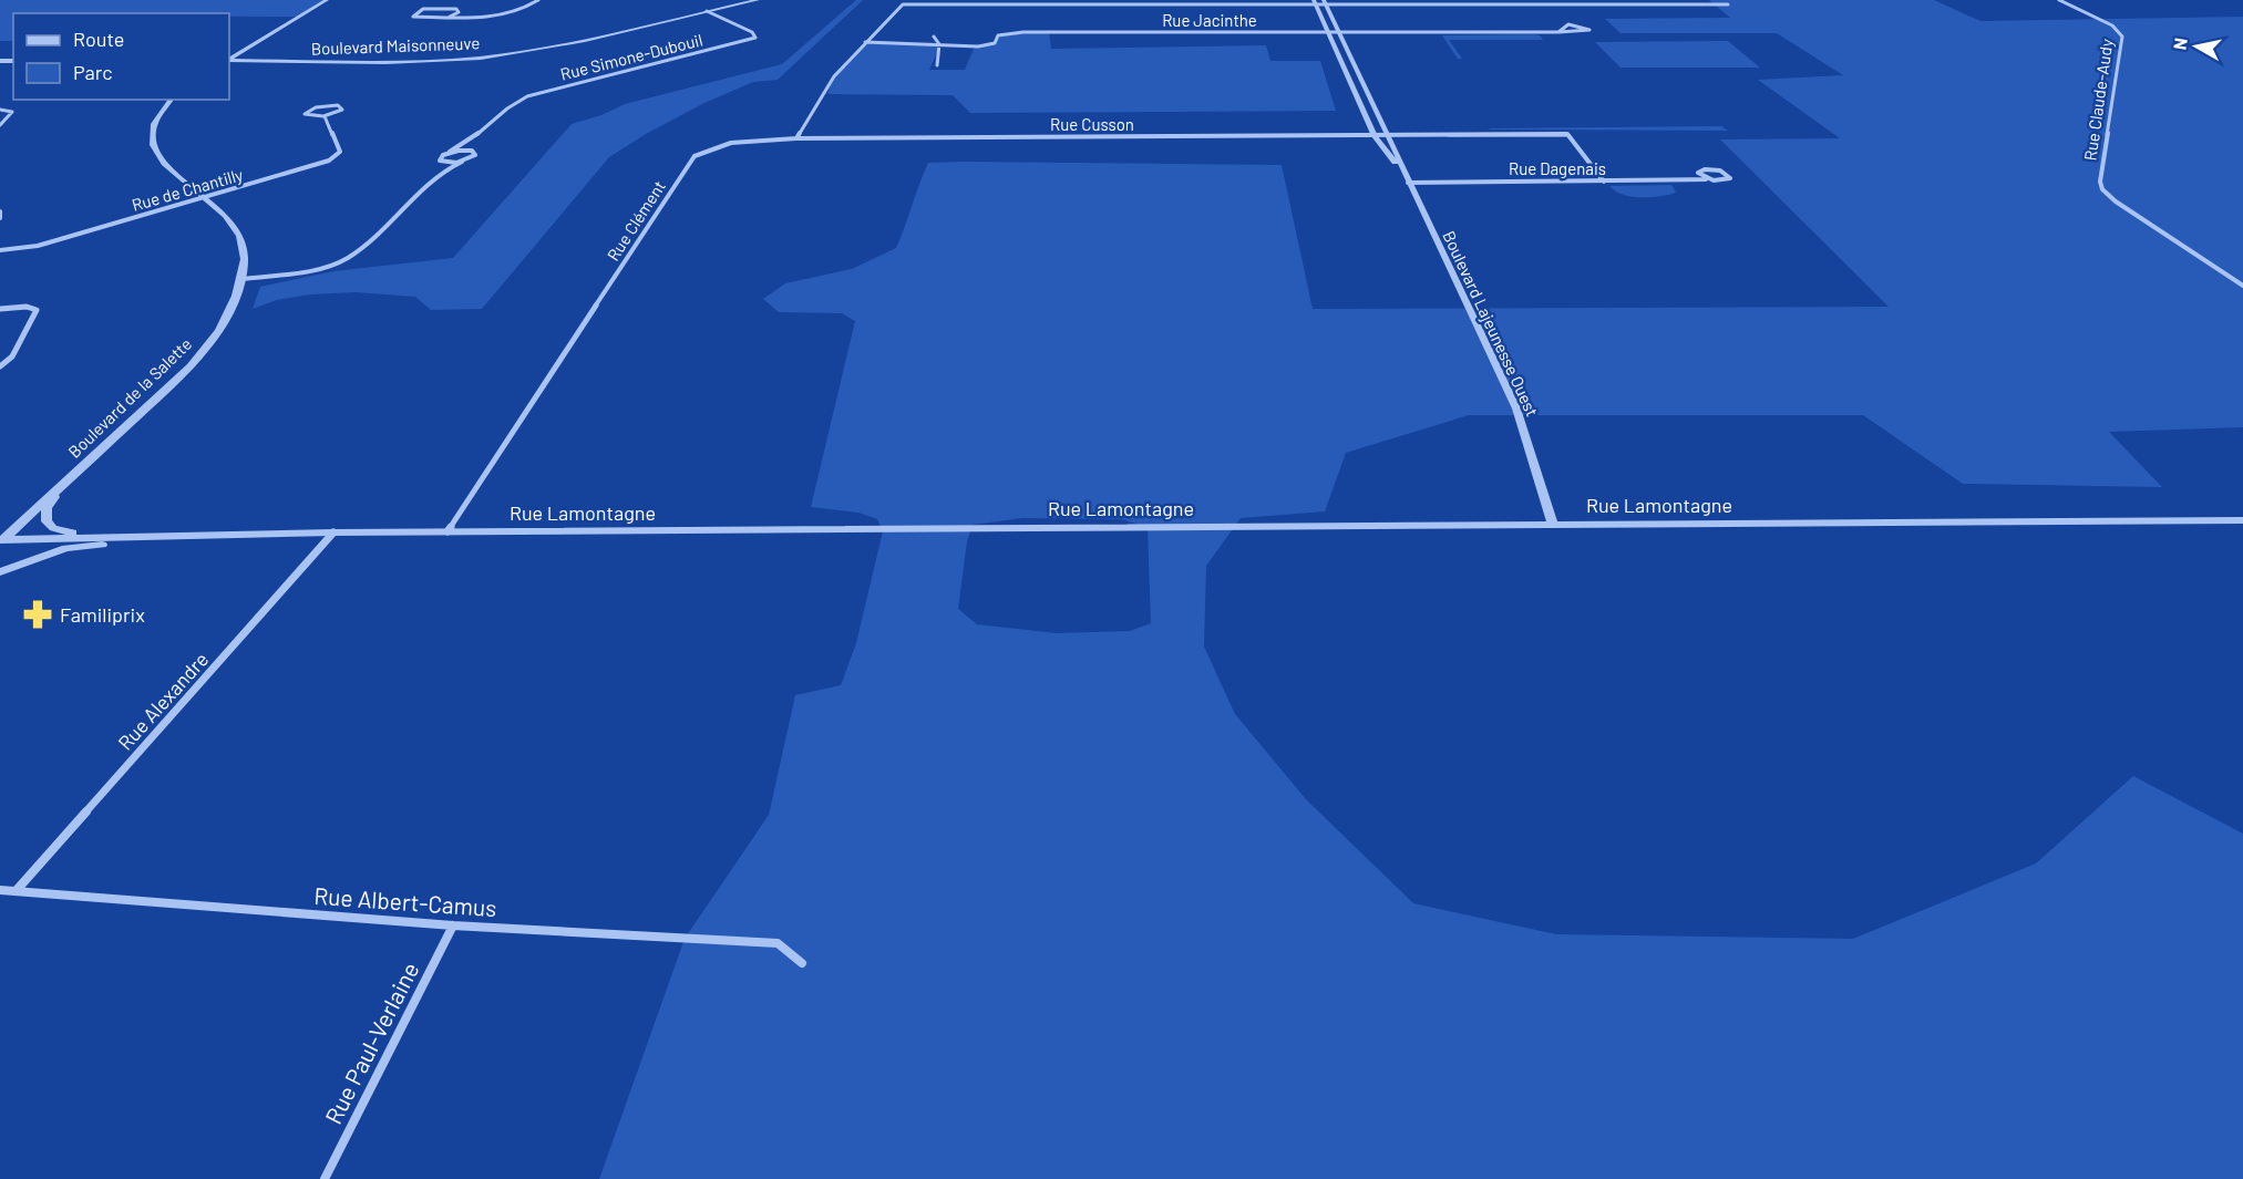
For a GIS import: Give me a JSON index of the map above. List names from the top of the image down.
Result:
{
  "streets": {
    "street": [
      "Rue Jacinthe",
      "Boulevard Maisonneuve",
      "Rue Simone-Dubouil",
      "Rue Claude-Audy",
      "Rue Cusson",
      "Rue Dagenais",
      "Rue de Chantilly",
      "Rue Clément",
      "Boulevard Lajeunesse Ouest",
      "Boulevard de la Salette",
      "Rue Lamontagne",
      "Rue Alexandre",
      "Rue Albert-Camus",
      "Rue Paul-Verlaine"
    ]
  },
  "crossings": [
    ["Rue Jacinthe", "Boulevard Lajeunesse Ouest"],
    ["Boulevard Maisonneuve", "Rue Simone-Dubouil"],
    ["Rue Cusson", "Rue Dagenais"],
    ["Rue Cusson", "Rue Clément"],
    ["Rue Cusson", "Boulevard Lajeunesse Ouest"],
    ["Rue Dagenais", "Boulevard Lajeunesse Ouest"],
    ["Rue de Chantilly", "Boulevard de la Salette"],
    ["Rue Clément", "Rue Lamontagne"],
    ["Boulevard Lajeunesse Ouest", "Rue Lamontagne"],
    ["Boulevard de la Salette", "Rue Lamontagne"],
    ["Rue Lamontagne", "Rue Alexandre"],
    ["Rue Alexandre", "Rue Albert-Camus"],
    ["Rue Albert-Camus", "Rue Paul-Verlaine"]
  ],
  "places": {
    "pharmacy": ["Familiprix"]
  },
  "legend": ["Route", "Parc"],
  "north": "left"
}
